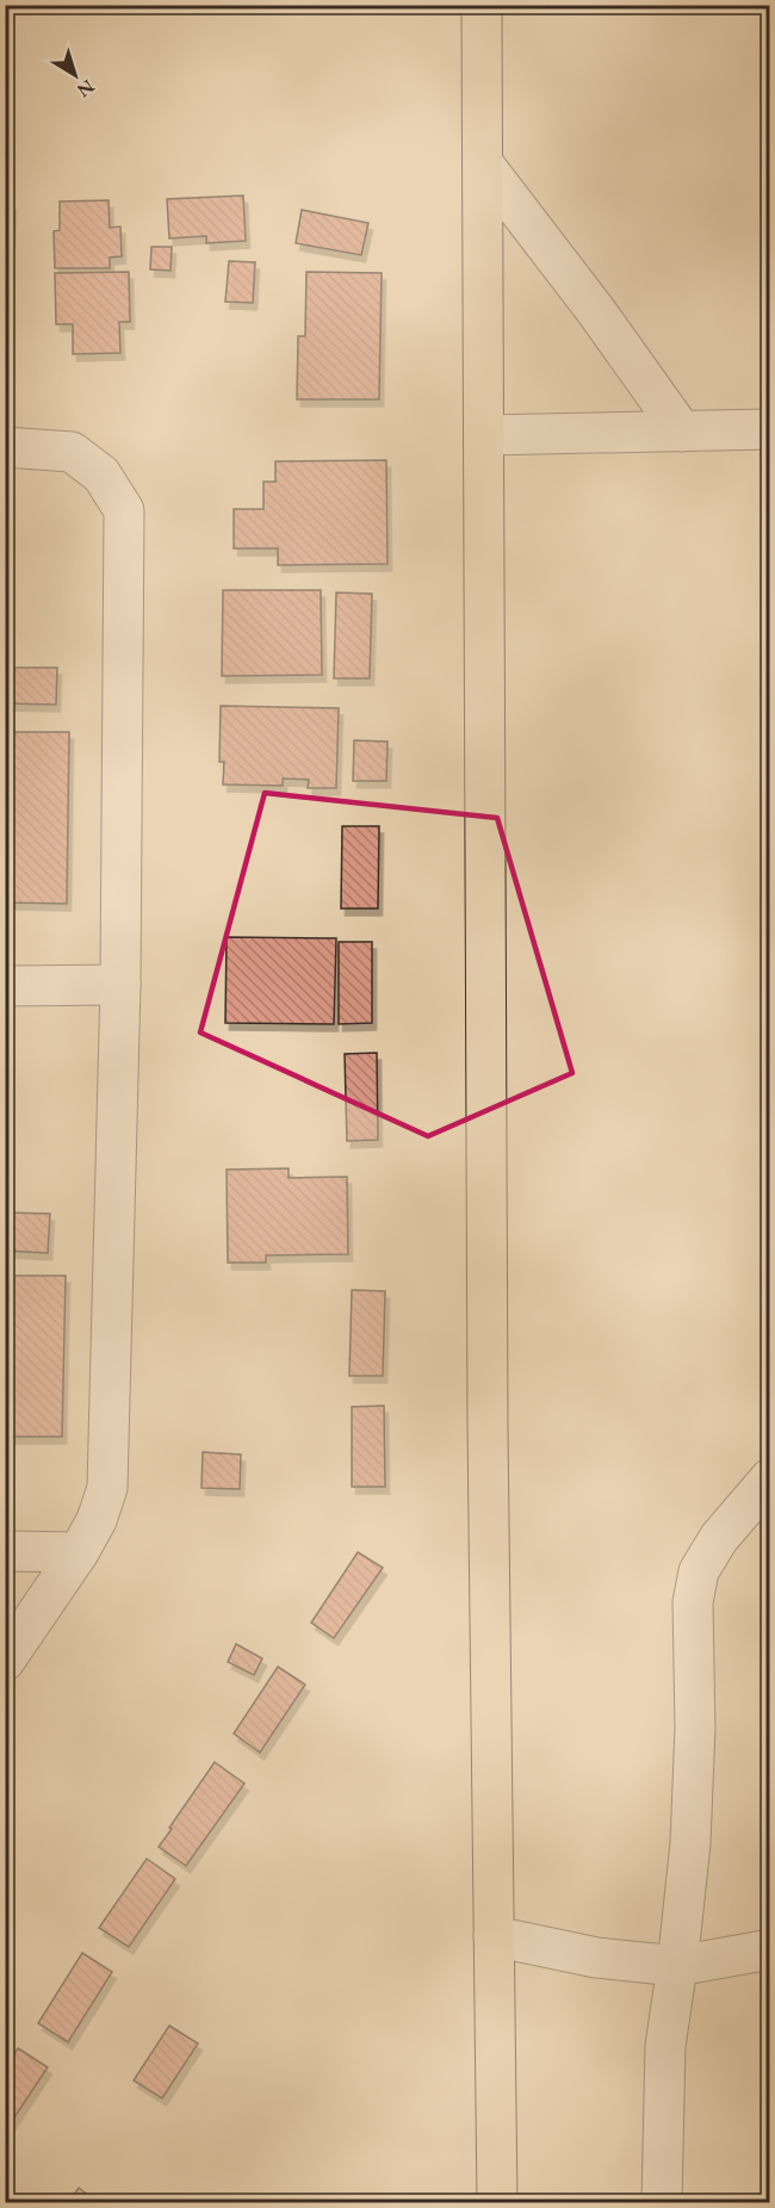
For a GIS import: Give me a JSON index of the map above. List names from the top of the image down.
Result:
{
  "north": "bottom right"
}
